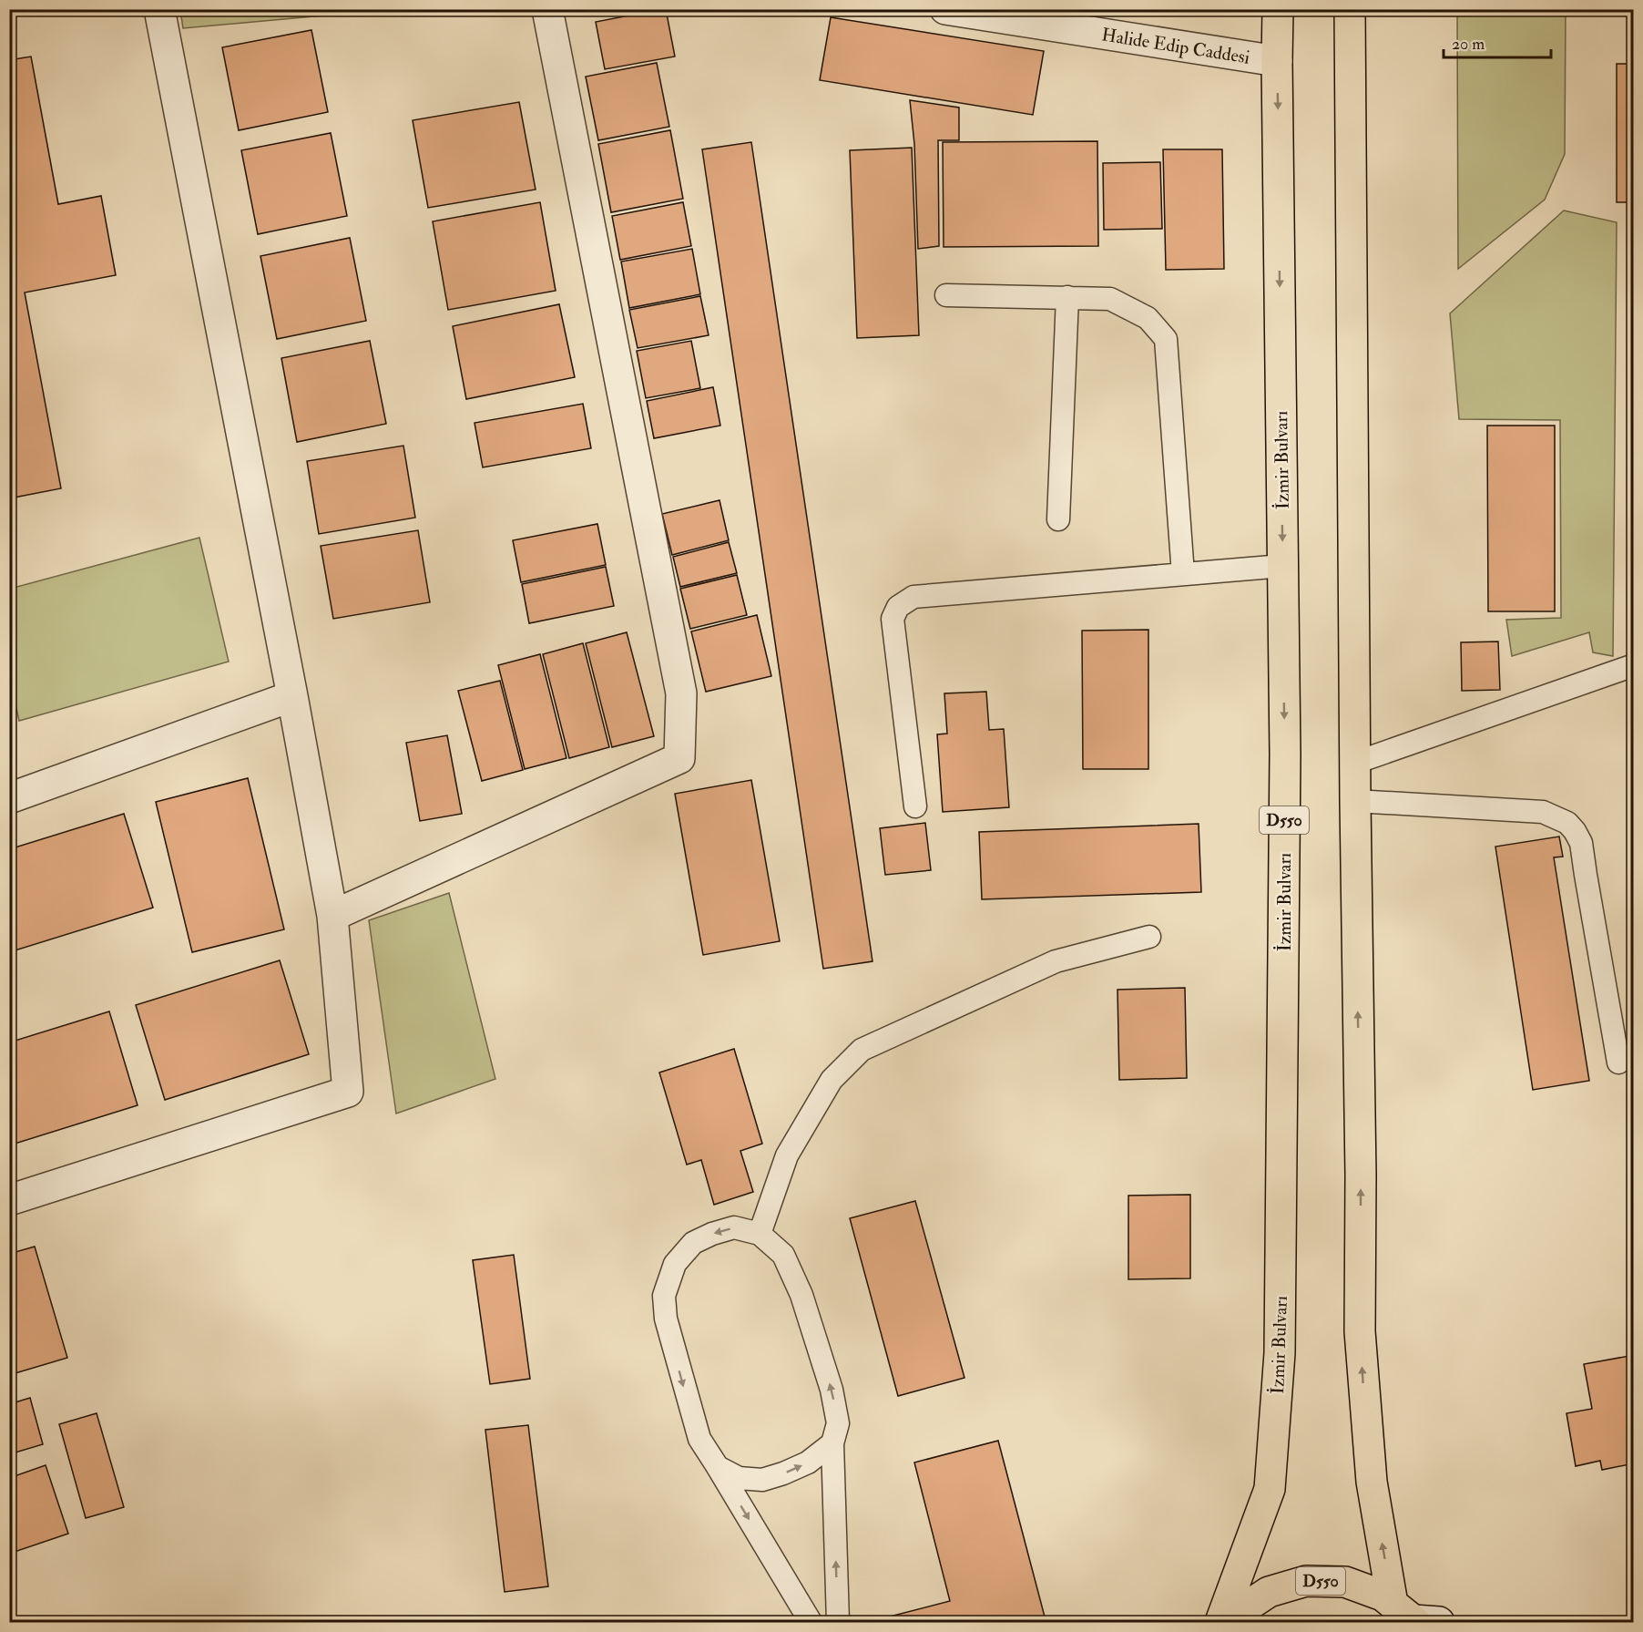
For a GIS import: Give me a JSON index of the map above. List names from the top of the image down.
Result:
{
  "streets": {
    "highway": ["İzmir Bulvarı", "D550"],
    "street": ["Halide Edip Caddesi"]
  },
  "crossings": [
    ["Halide Edip Caddesi", "İzmir Bulvarı"]
  ],
  "scale_bar": "20 m"
}
